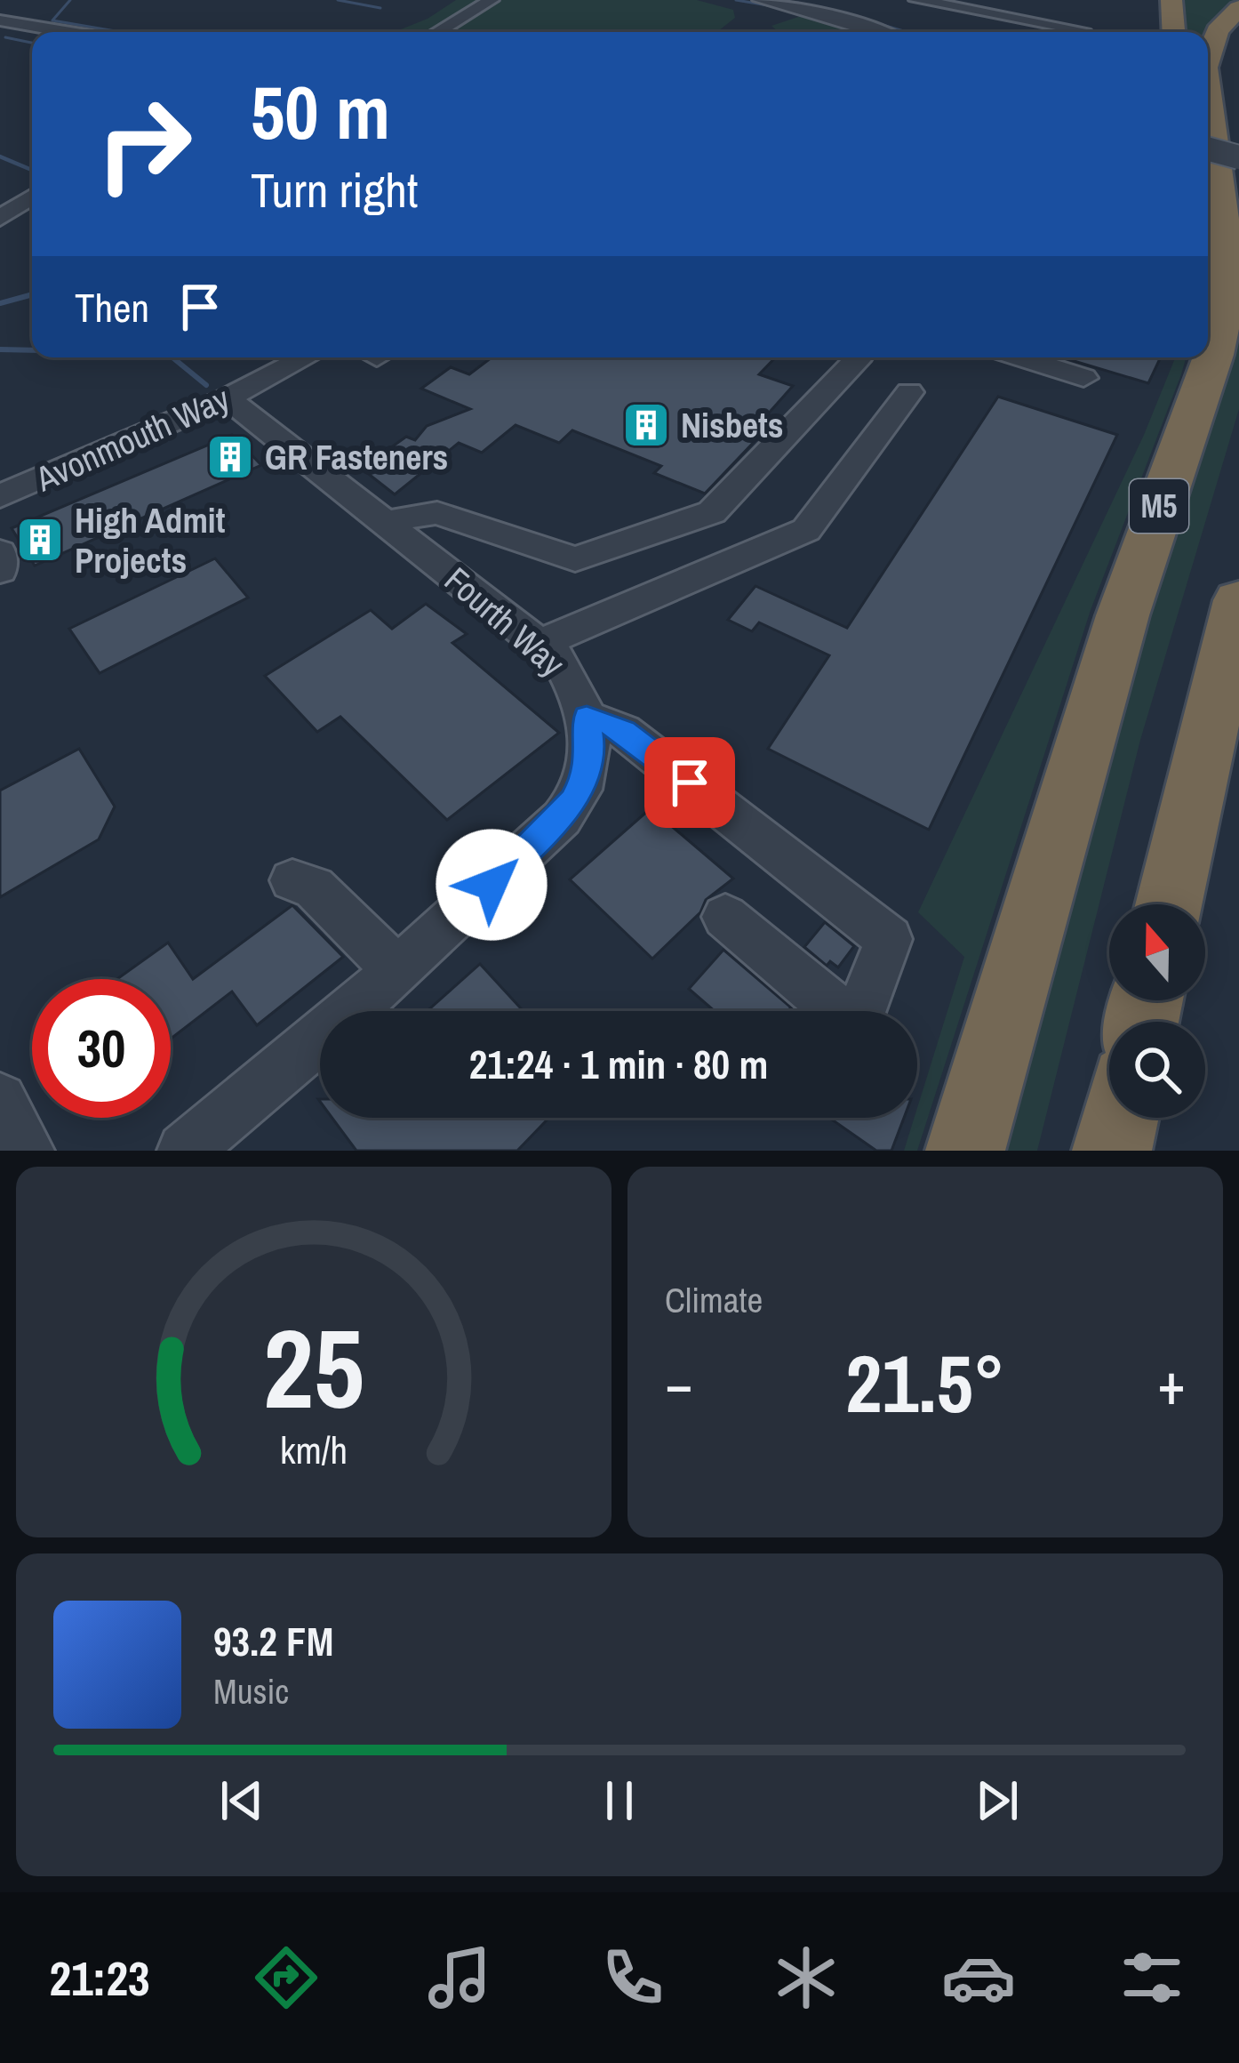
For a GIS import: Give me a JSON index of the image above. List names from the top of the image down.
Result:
{
  "streets": {
    "highway": ["M5"],
    "street": ["Avonmouth Way", "Fourth Way"]
  },
  "crossings": [
    ["Avonmouth Way", "Fourth Way"]
  ],
  "places": {
    "building": ["Nisbets", "GR Fasteners", "High Admit Projects"]
  },
  "north": "top",
  "page": {
    "turn": ["50 m", "Turn right"],
    "then": "Then",
    "limit": "30",
    "trip": "21:24 · 1 min · 80 m",
    "tile": "Climate",
    "heat": ["−", "21.5°", "+"],
    "song": ["93.2 FM", "Music"],
    "tabs": "21:23",
    "gauge": ["25", "km/h"]
  }
}
